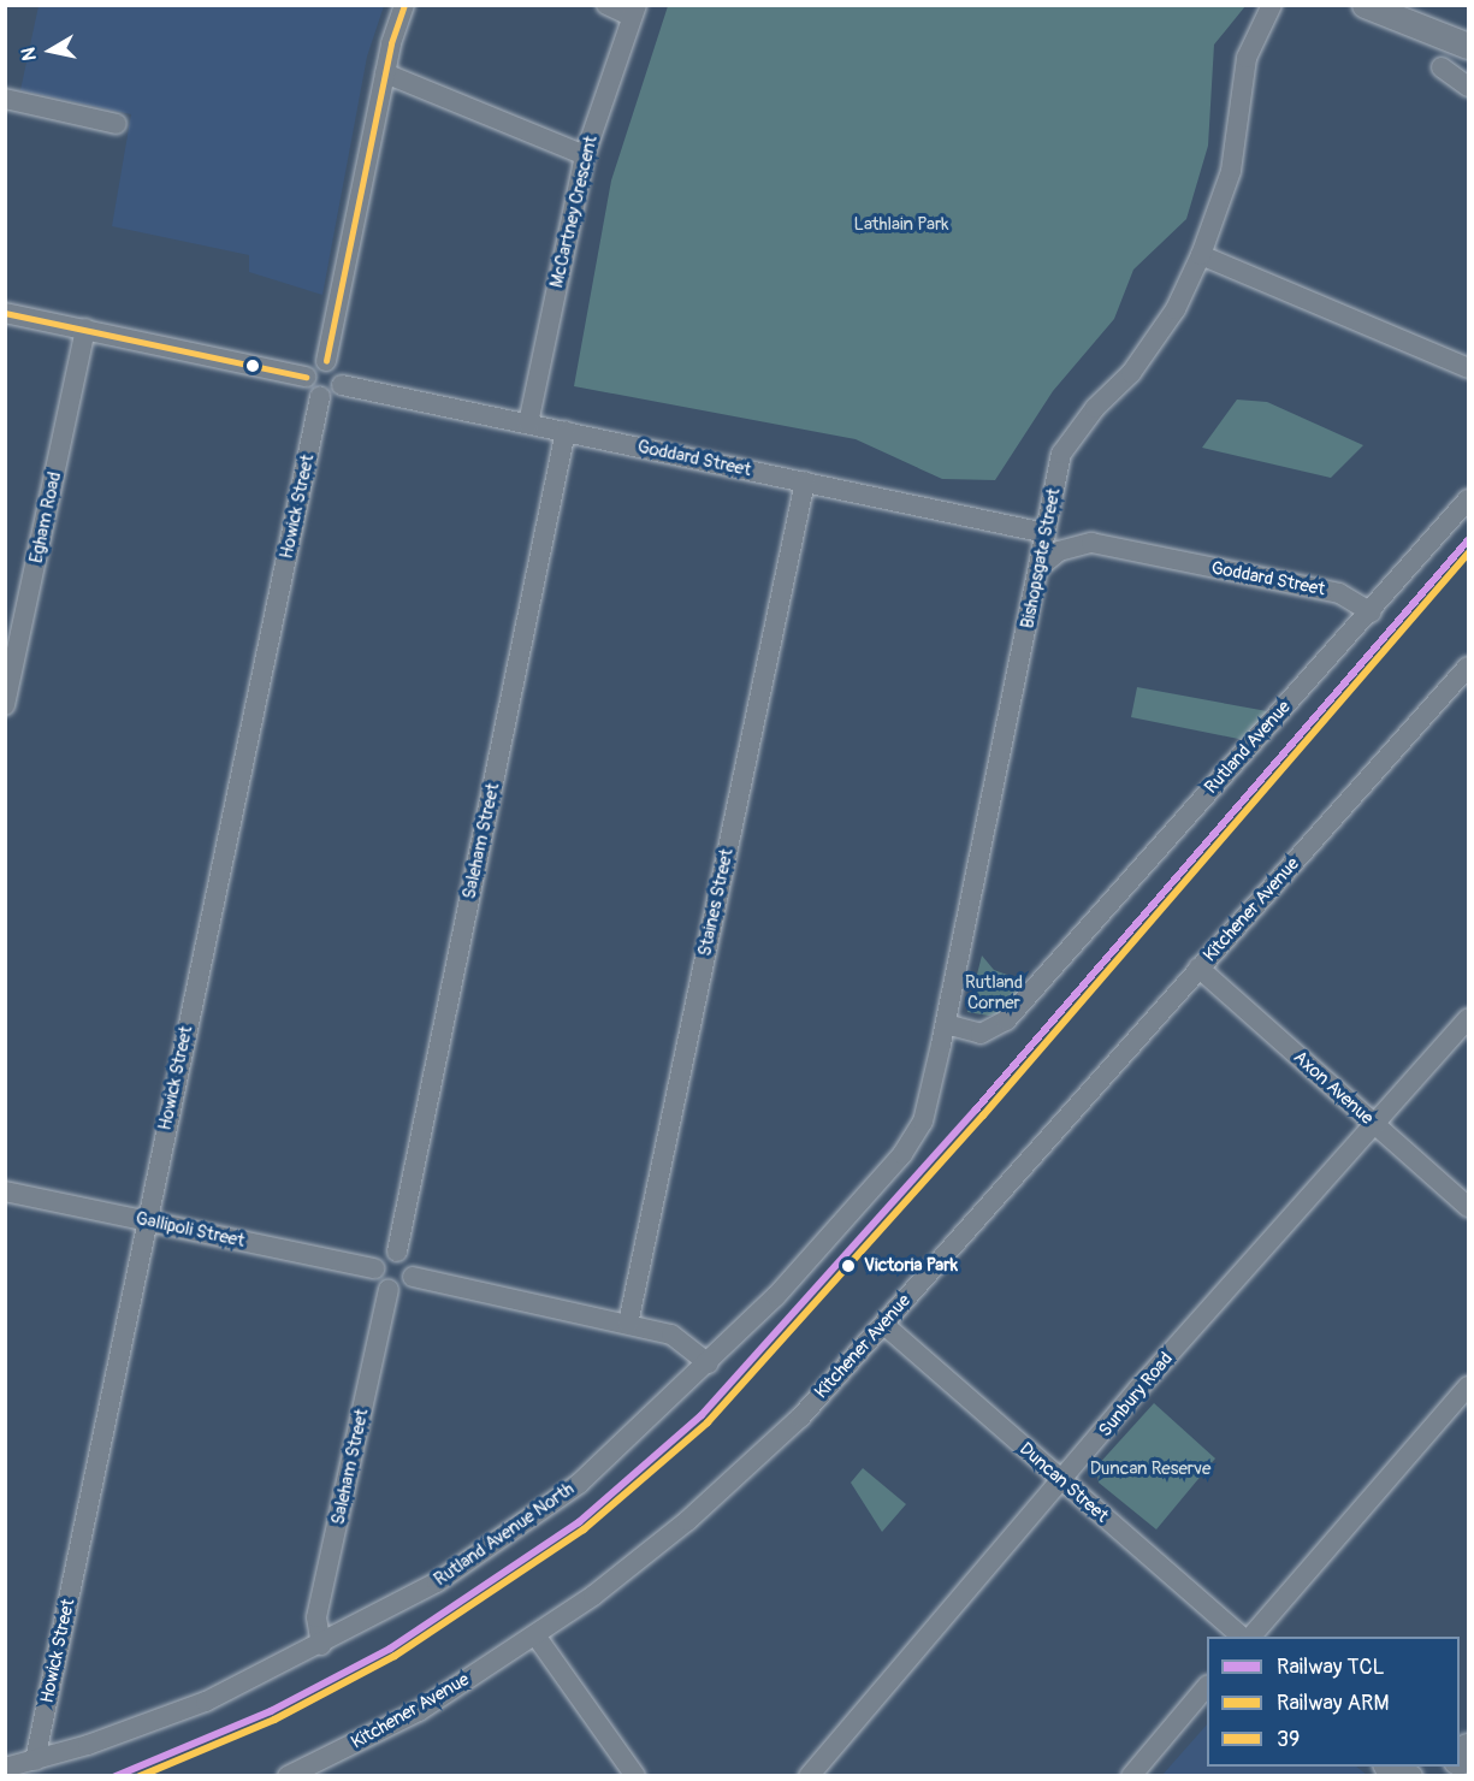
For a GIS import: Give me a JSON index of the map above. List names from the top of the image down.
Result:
{
  "streets": {
    "street": [
      "McCartney Crescent",
      "Goddard Street",
      "Howick Street",
      "Egham Road",
      "Bishopsgate Street",
      "Rutland Avenue",
      "Saleham Street",
      "Staines Street",
      "Kitchener Avenue",
      "Axon Avenue",
      "Gallipoli Street",
      "Sunbury Road",
      "Duncan Street",
      "Rutland Avenue North"
    ]
  },
  "crossings": [
    ["McCartney Crescent", "Goddard Street"],
    ["Goddard Street", "Howick Street"],
    ["Goddard Street", "Bishopsgate Street"],
    ["Goddard Street", "Rutland Avenue"],
    ["Goddard Street", "Saleham Street"],
    ["Goddard Street", "Staines Street"],
    ["Howick Street", "Gallipoli Street"],
    ["Howick Street", "Rutland Avenue North"],
    ["Bishopsgate Street", "Rutland Avenue"],
    ["Bishopsgate Street", "Rutland Avenue North"],
    ["Saleham Street", "Gallipoli Street"],
    ["Saleham Street", "Rutland Avenue North"],
    ["Kitchener Avenue", "Axon Avenue"],
    ["Kitchener Avenue", "Duncan Street"],
    ["Axon Avenue", "Sunbury Road"],
    ["Sunbury Road", "Duncan Street"]
  ],
  "parks": ["Lathlain Park", "Rutland Corner", "Duncan Reserve"],
  "places": ["Victoria Park"],
  "lines": ["transit line 39", "rail line TCL", "rail line ARM"],
  "legend": ["Railway TCL", "Railway ARM", "39"],
  "north": "left"
}
